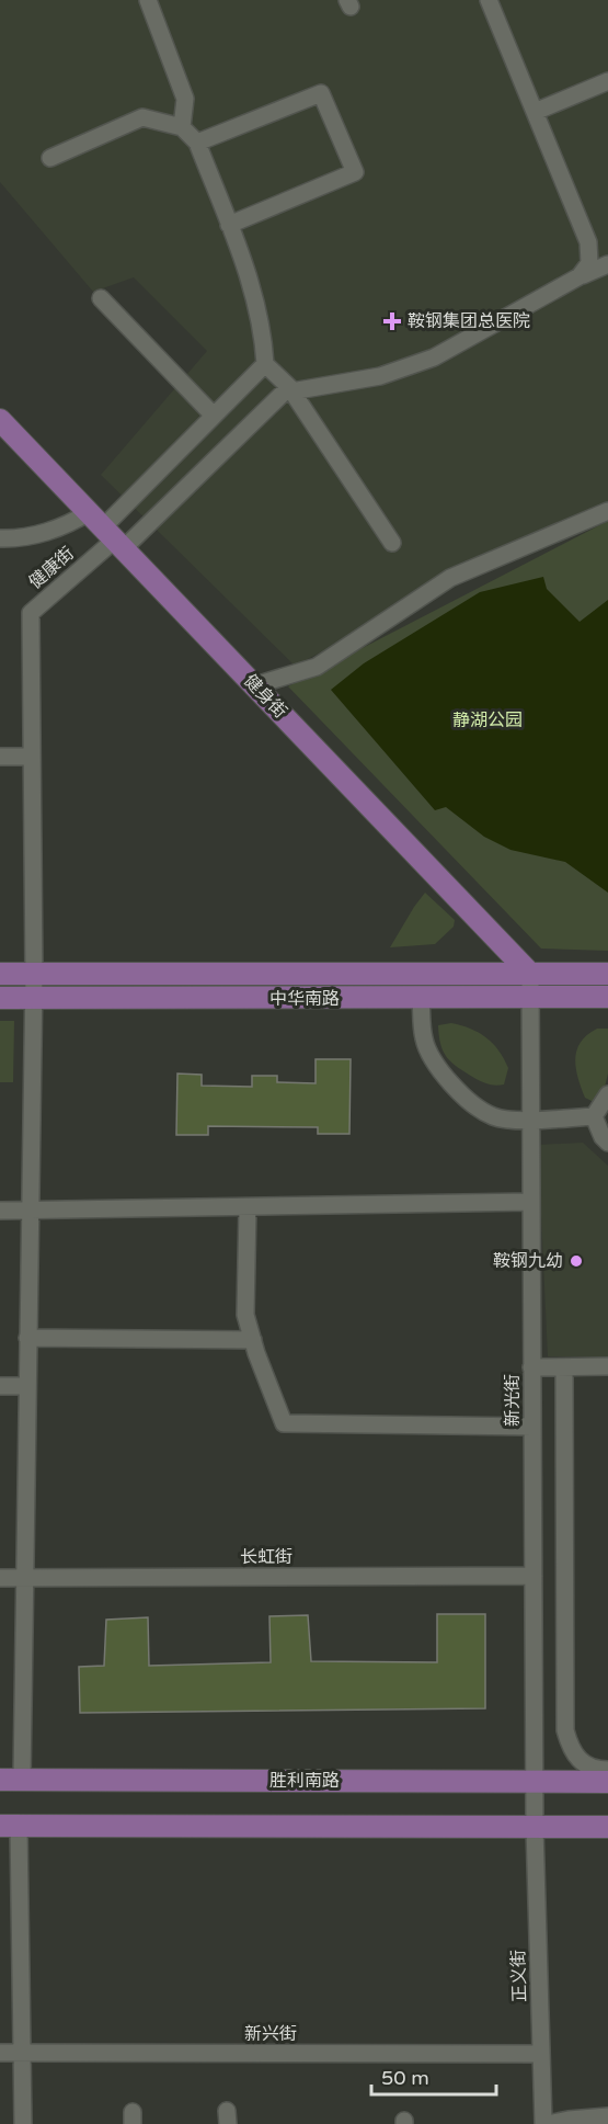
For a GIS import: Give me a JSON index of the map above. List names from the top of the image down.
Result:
{
  "streets": {
    "main road": ["健身街", "中华南路", "胜利南路"],
    "street": [
      "健康街",
      "新光街",
      "长虹街",
      "正义街",
      "新兴街"
    ]
  },
  "crossings": [
    ["健康街", "健身街"],
    ["健康街", "中华南路"],
    ["健康街", "长虹街"],
    ["健康街", "胜利南路"],
    ["健身街", "中华南路"],
    ["健身街", "新光街"],
    ["中华南路", "新光街"],
    ["新光街", "长虹街"],
    ["新光街", "胜利南路"],
    ["新光街", "正义街"],
    ["正义街", "新兴街"]
  ],
  "parks": ["静湖公园"],
  "places": {
    "health": ["鞍钢集团总医院"],
    "other": ["鞍钢九幼"]
  },
  "scale_bar": "50 m"
}
